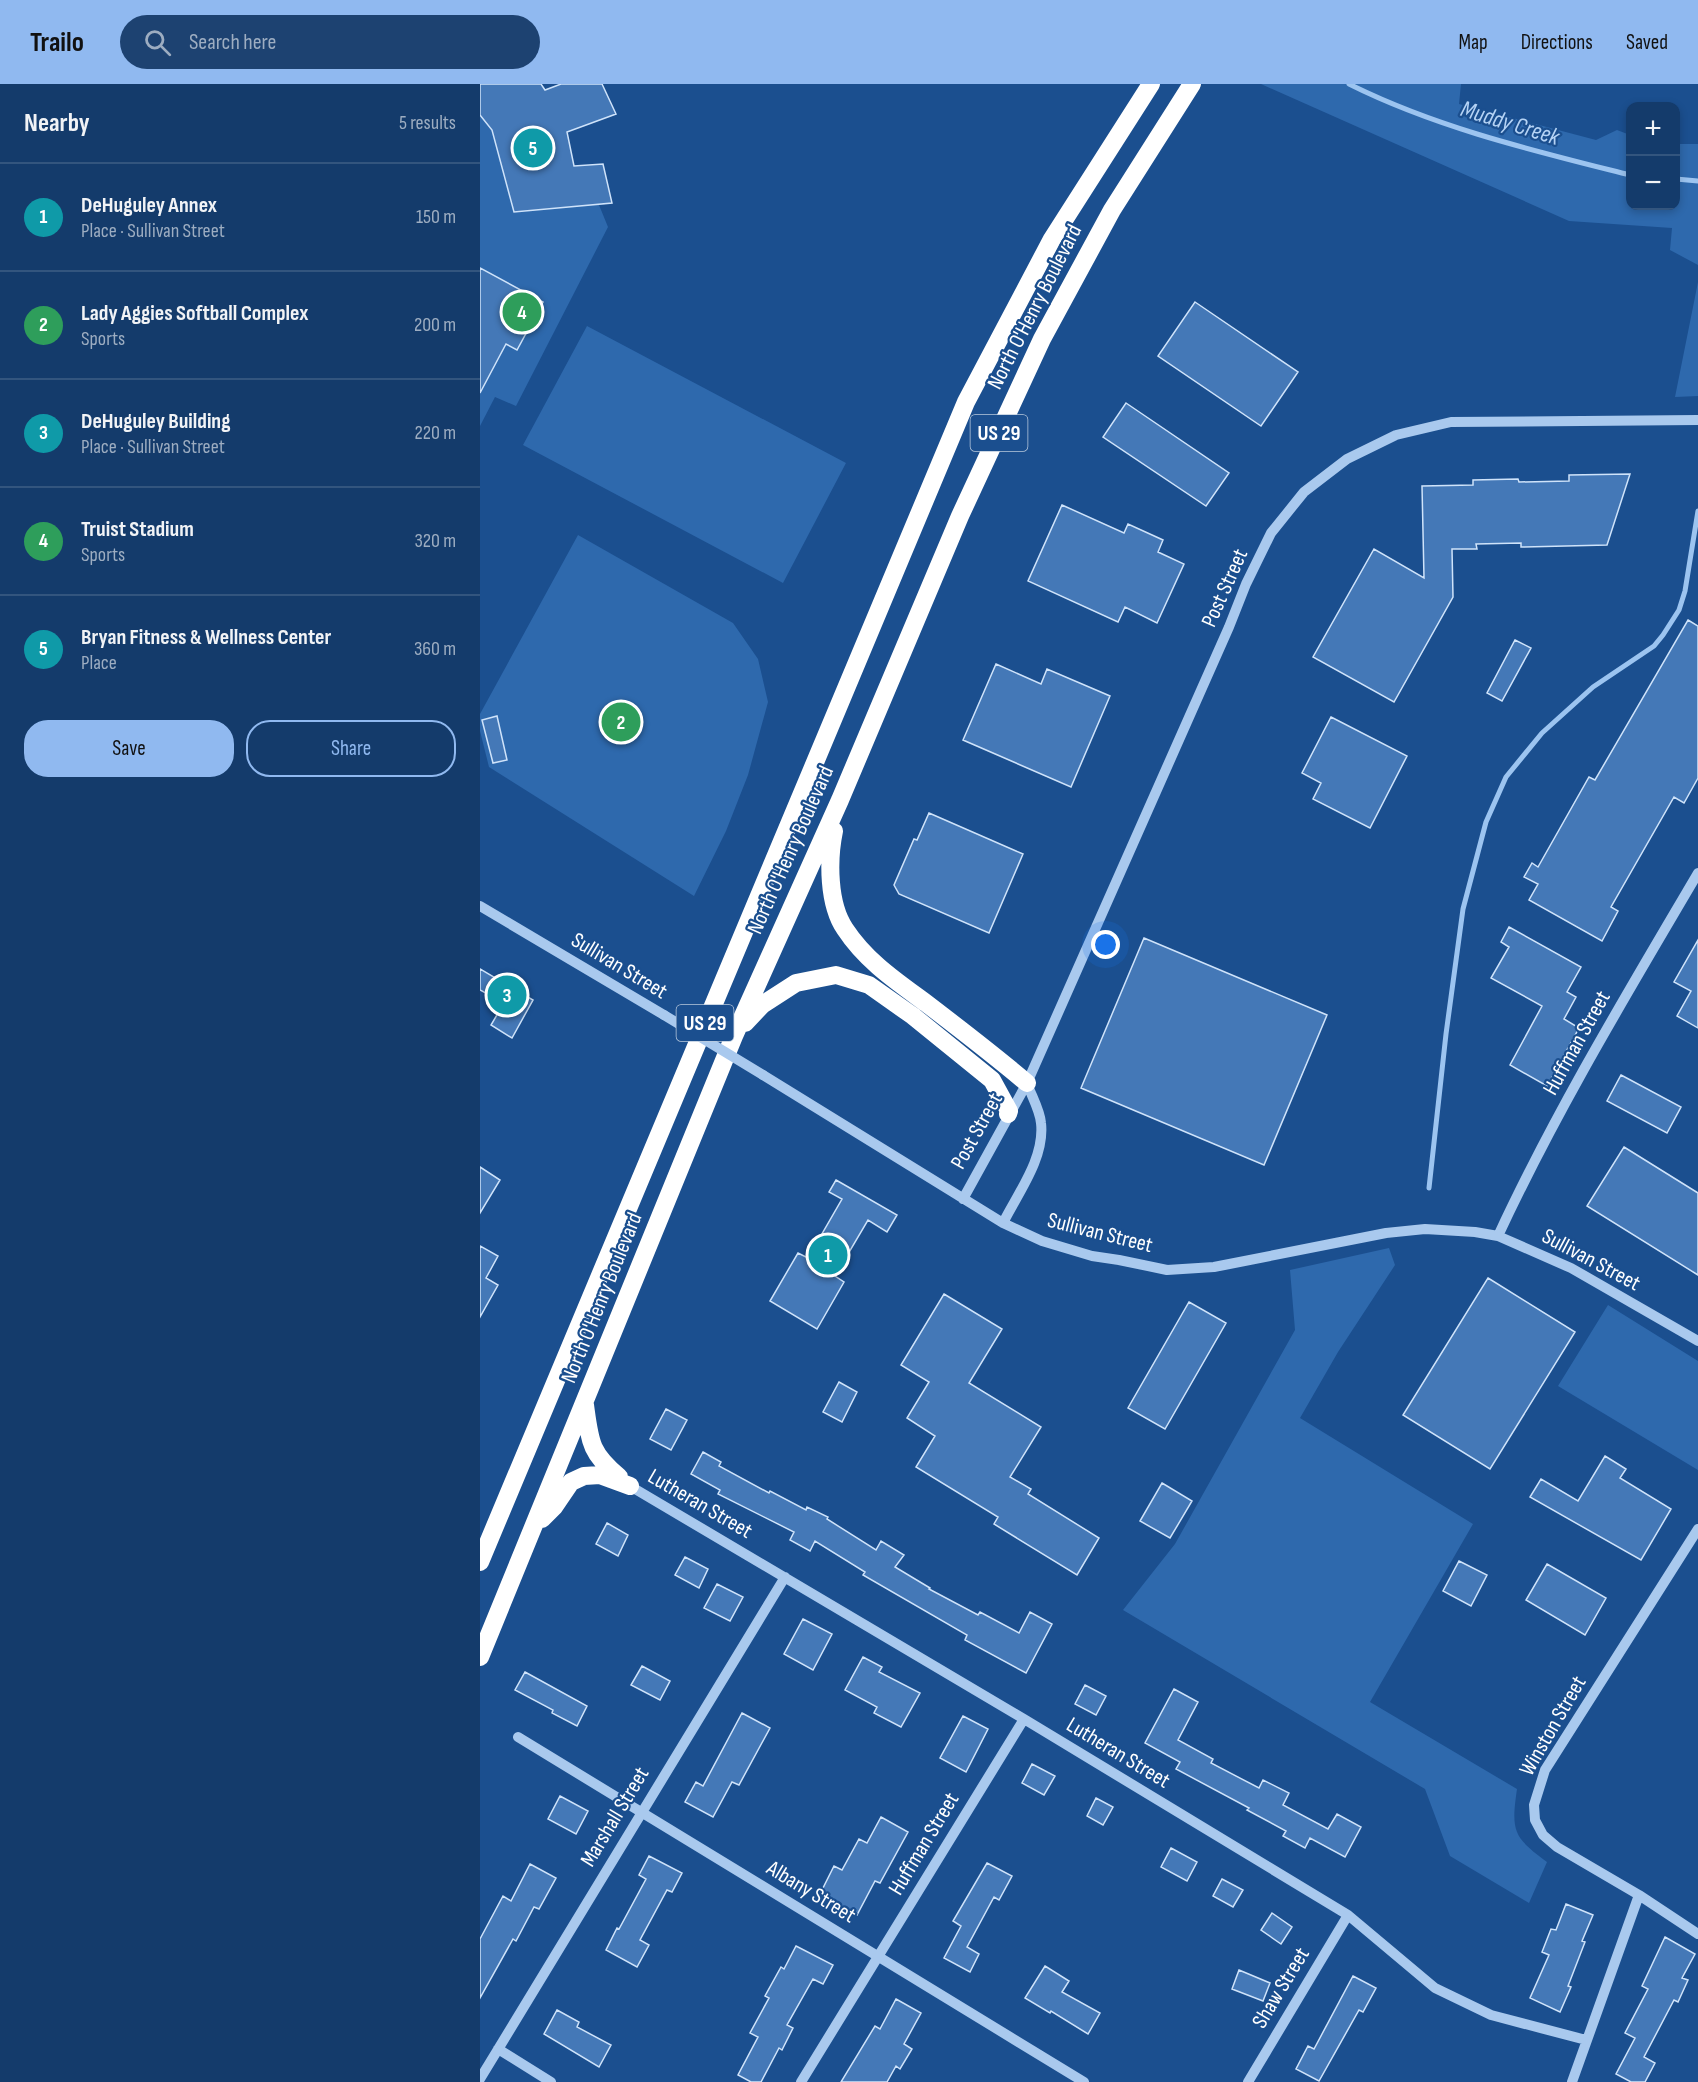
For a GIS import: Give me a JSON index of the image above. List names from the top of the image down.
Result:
{
  "streets": {
    "highway": ["North O'Henry Boulevard", "US 29"],
    "street": [
      "Post Street",
      "Sullivan Street",
      "Huffman Street",
      "Lutheran Street",
      "Winston Street",
      "Marshall Street",
      "Albany Street",
      "Shaw Street"
    ]
  },
  "crossings": [
    ["Post Street", "Sullivan Street"],
    ["Sullivan Street", "Huffman Street"],
    ["Huffman Street", "Lutheran Street"],
    ["Huffman Street", "Albany Street"],
    ["Lutheran Street", "Marshall Street"],
    ["Lutheran Street", "Shaw Street"],
    ["Marshall Street", "Albany Street"]
  ],
  "water": ["Muddy Creek"],
  "page": {
    "header": "Trailo",
    "search": "Search here",
    "nav": ["Map", "Directions", "Saved"],
    "heading": ["Nearby", "5 results"],
    "map_buttons": ["+", "−"],
    "pins": [
      "5",
      "4",
      "2",
      "3",
      "1"
    ],
    "list": [
      {
        "mark": "1",
        "name": "DeHuguley Annex",
        "note": "Place · Sullivan Street",
        "value": "150 m"
      },
      {
        "mark": "2",
        "name": "Lady Aggies Softball Complex",
        "note": "Sports",
        "value": "200 m"
      },
      {
        "mark": "3",
        "name": "DeHuguley Building",
        "note": "Place · Sullivan Street",
        "value": "220 m"
      },
      {
        "mark": "4",
        "name": "Truist Stadium",
        "note": "Sports",
        "value": "320 m"
      },
      {
        "mark": "5",
        "name": "Bryan Fitness & Wellness Center",
        "note": "Place",
        "value": "360 m"
      }
    ],
    "buttons": ["Save", "Share"]
  }
}
